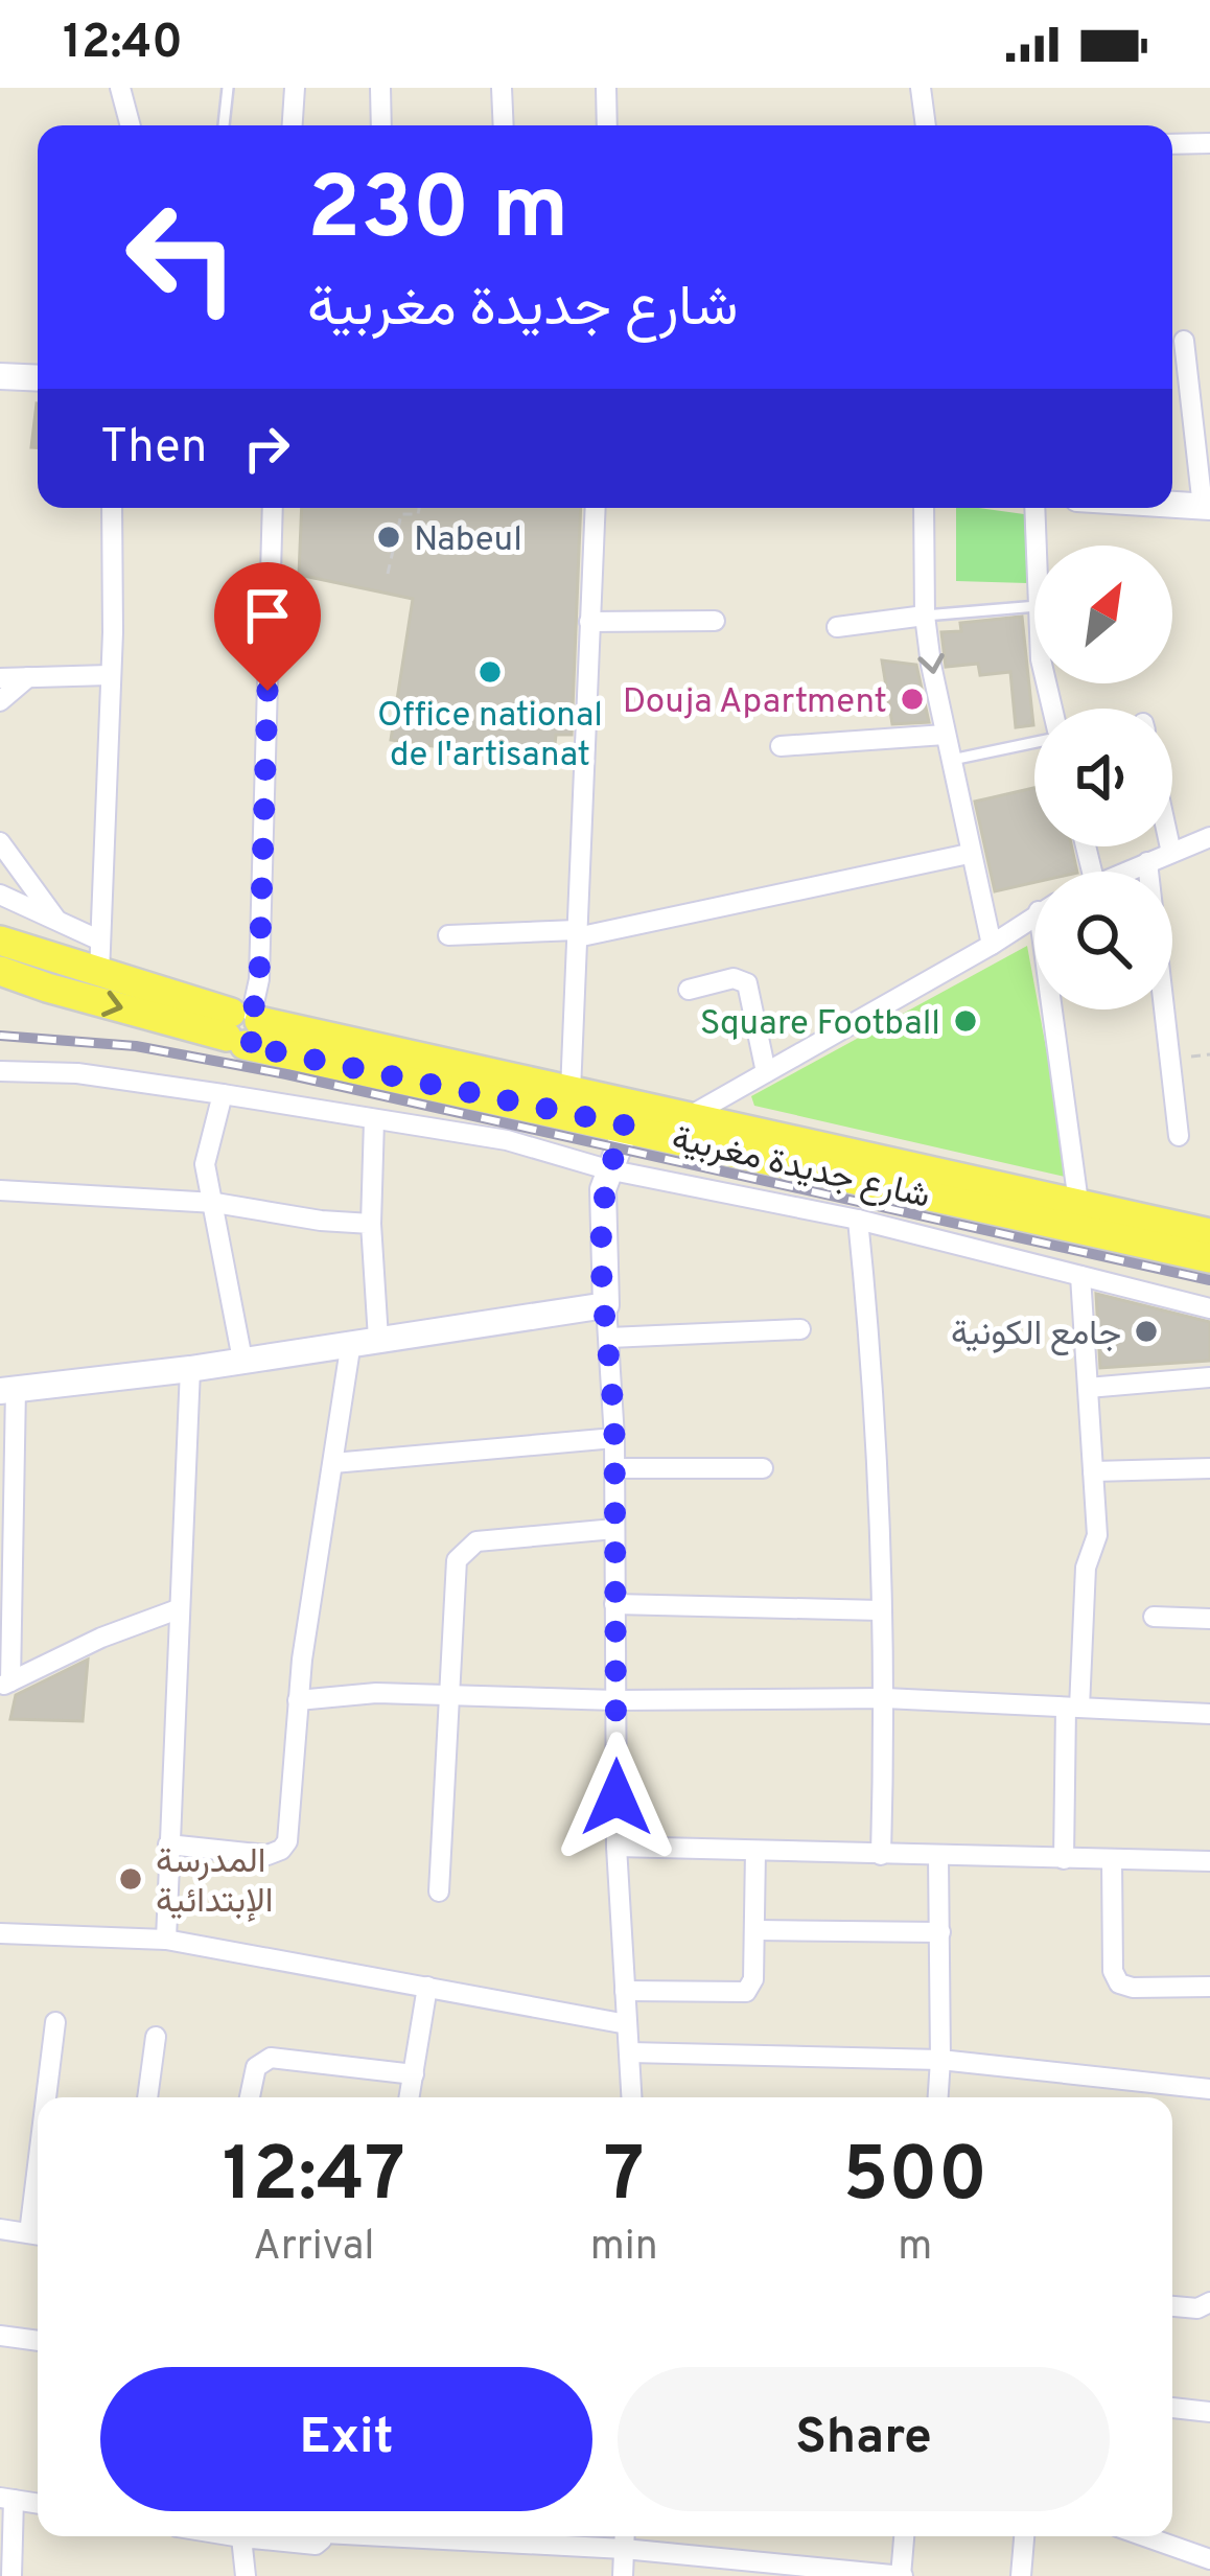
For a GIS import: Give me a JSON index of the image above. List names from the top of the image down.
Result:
{
  "streets": {
    "main road": ["شارع جديدة مغربية"]
  },
  "places": [
    "Nabeul",
    "Office national de l'artisanat",
    "Douja Apartment",
    "Square Football",
    "جامع الكونية",
    "المدرسة الإبتدائية"
  ],
  "north": "top right",
  "page": {
    "status": "12:40",
    "turn": ["230 m", "شارع جديدة مغربية"],
    "then": "Then",
    "eta": [
      "12:47",
      "Arrival",
      "7",
      "min",
      "500",
      "m"
    ],
    "buttons": ["Exit", "Share"]
  }
}
